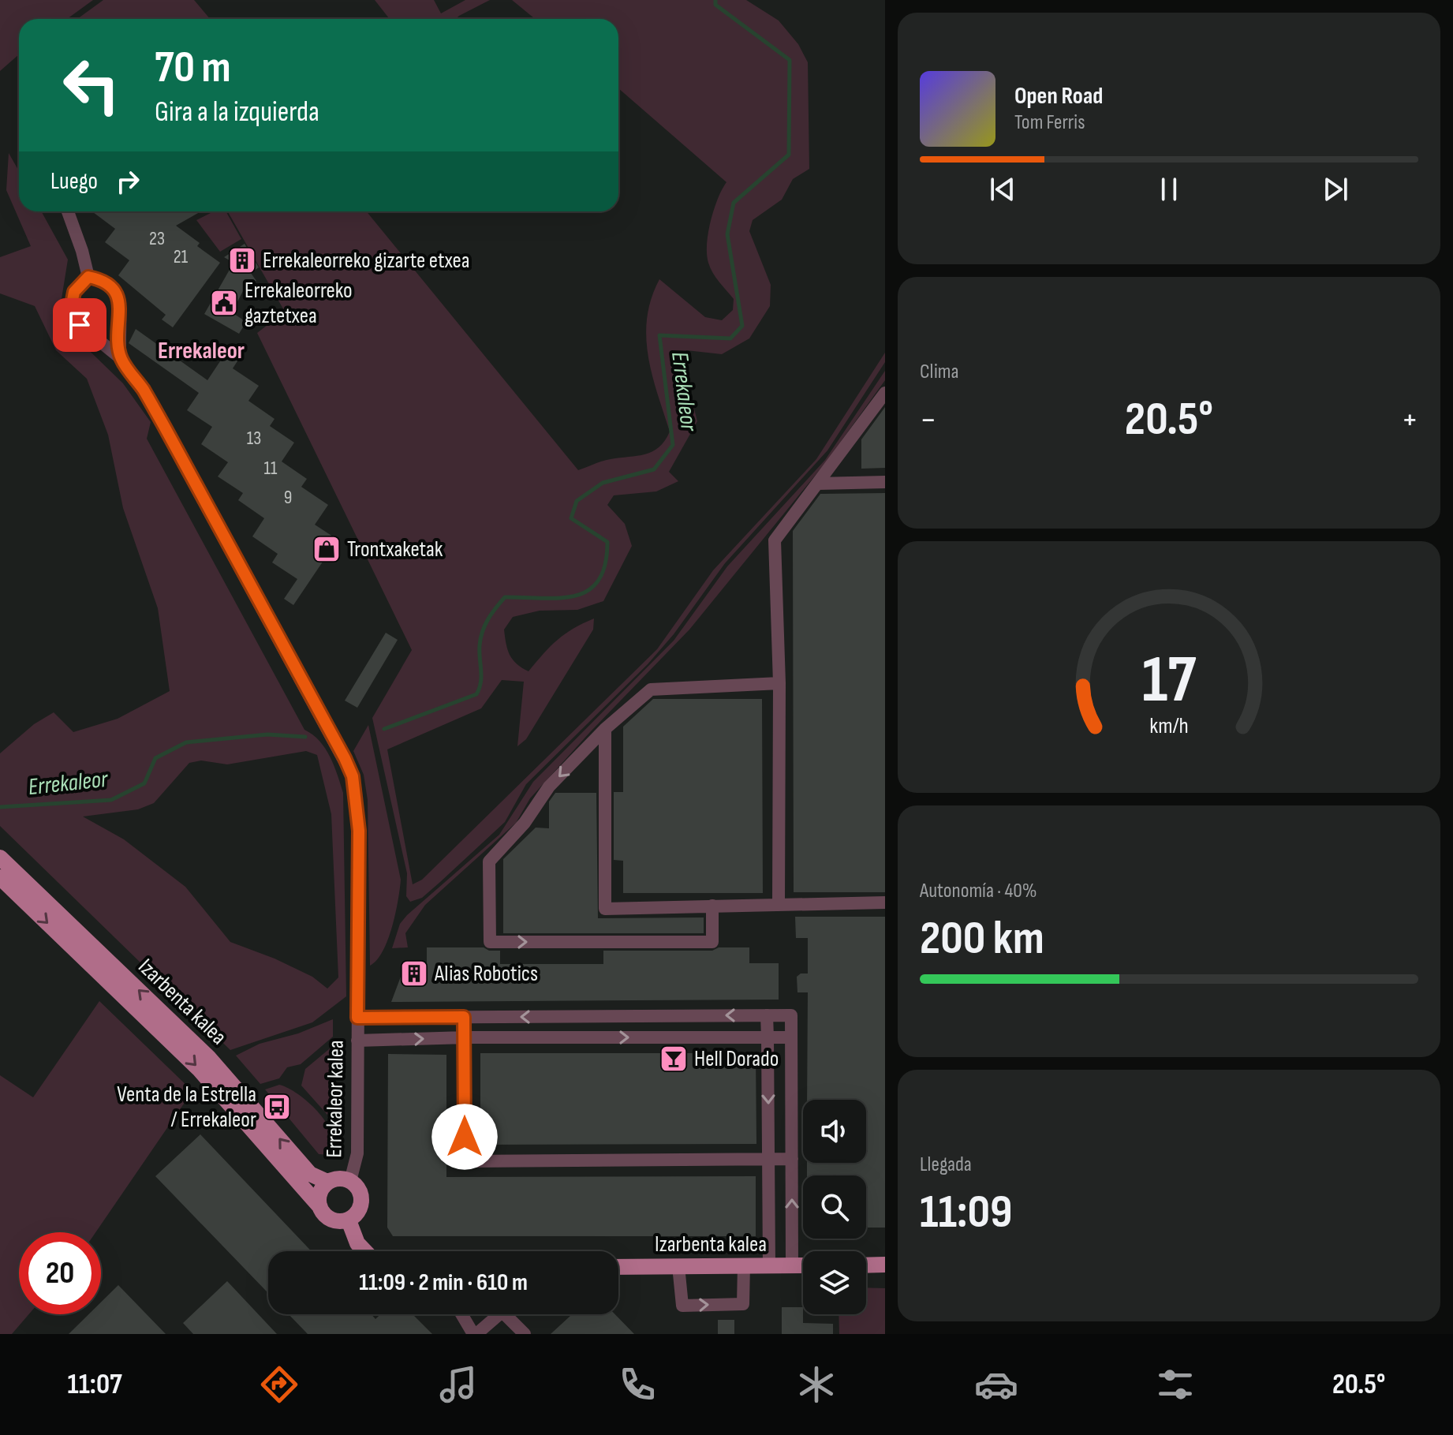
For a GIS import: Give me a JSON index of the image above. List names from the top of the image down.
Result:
{
  "streets": {
    "main road": ["Izarbenta kalea"],
    "street": ["Errekaleor kalea"]
  },
  "crossings": [
    ["Izarbenta kalea", "Errekaleor kalea"]
  ],
  "districts": ["Errekaleor"],
  "water": ["Errekaleor"],
  "places": {
    "building": ["Errekaleorreko gizarte etxea", "Alias Robotics"],
    "public building": ["Errekaleorreko gaztetxea"],
    "shop": ["Trontxaketak"],
    "bar": ["Hell Dorado"],
    "bus stop": ["Venta de la Estrella / Errekaleor"]
  },
  "house_numbers": [
    "23",
    "21",
    "13",
    "11",
    "9"
  ],
  "page": {
    "turn": ["70 m", "Gira a la izquierda"],
    "song": ["Open Road", "Tom Ferris"],
    "then": "Luego",
    "tile": [
      "Clima",
      ["Autonomía · 40%", "200 km"],
      ["Llegada", "11:09"]
    ],
    "heat": ["−", "20.5°", "+"],
    "limit": "20",
    "trip": "11:09 · 2 min · 610 m",
    "tabs": ["11:07", "20.5°"],
    "gauge": ["17", "km/h"]
  }
}
